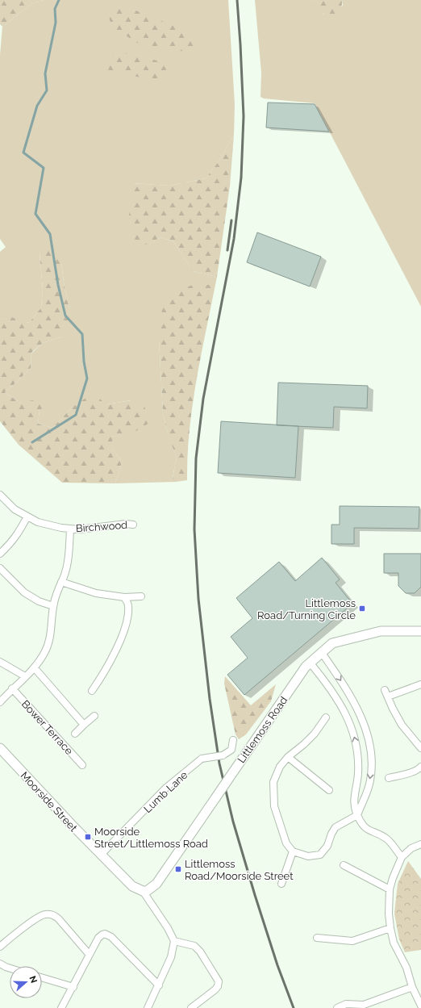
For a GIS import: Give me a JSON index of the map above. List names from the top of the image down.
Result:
{
  "streets": {
    "street": [
      "Birchwood",
      "Bower Terrace",
      "Littlemoss Road",
      "Lumb Lane",
      "Moorside Street"
    ]
  },
  "crossings": [
    ["Littlemoss Road", "Moorside Street"],
    ["Lumb Lane", "Moorside Street"]
  ],
  "places": {
    "transit": ["Littlemoss Road/Turning Circle", "Moorside Street/Littlemoss Road", "Littlemoss Road/Moorside Street"]
  },
  "north": "right"
}
